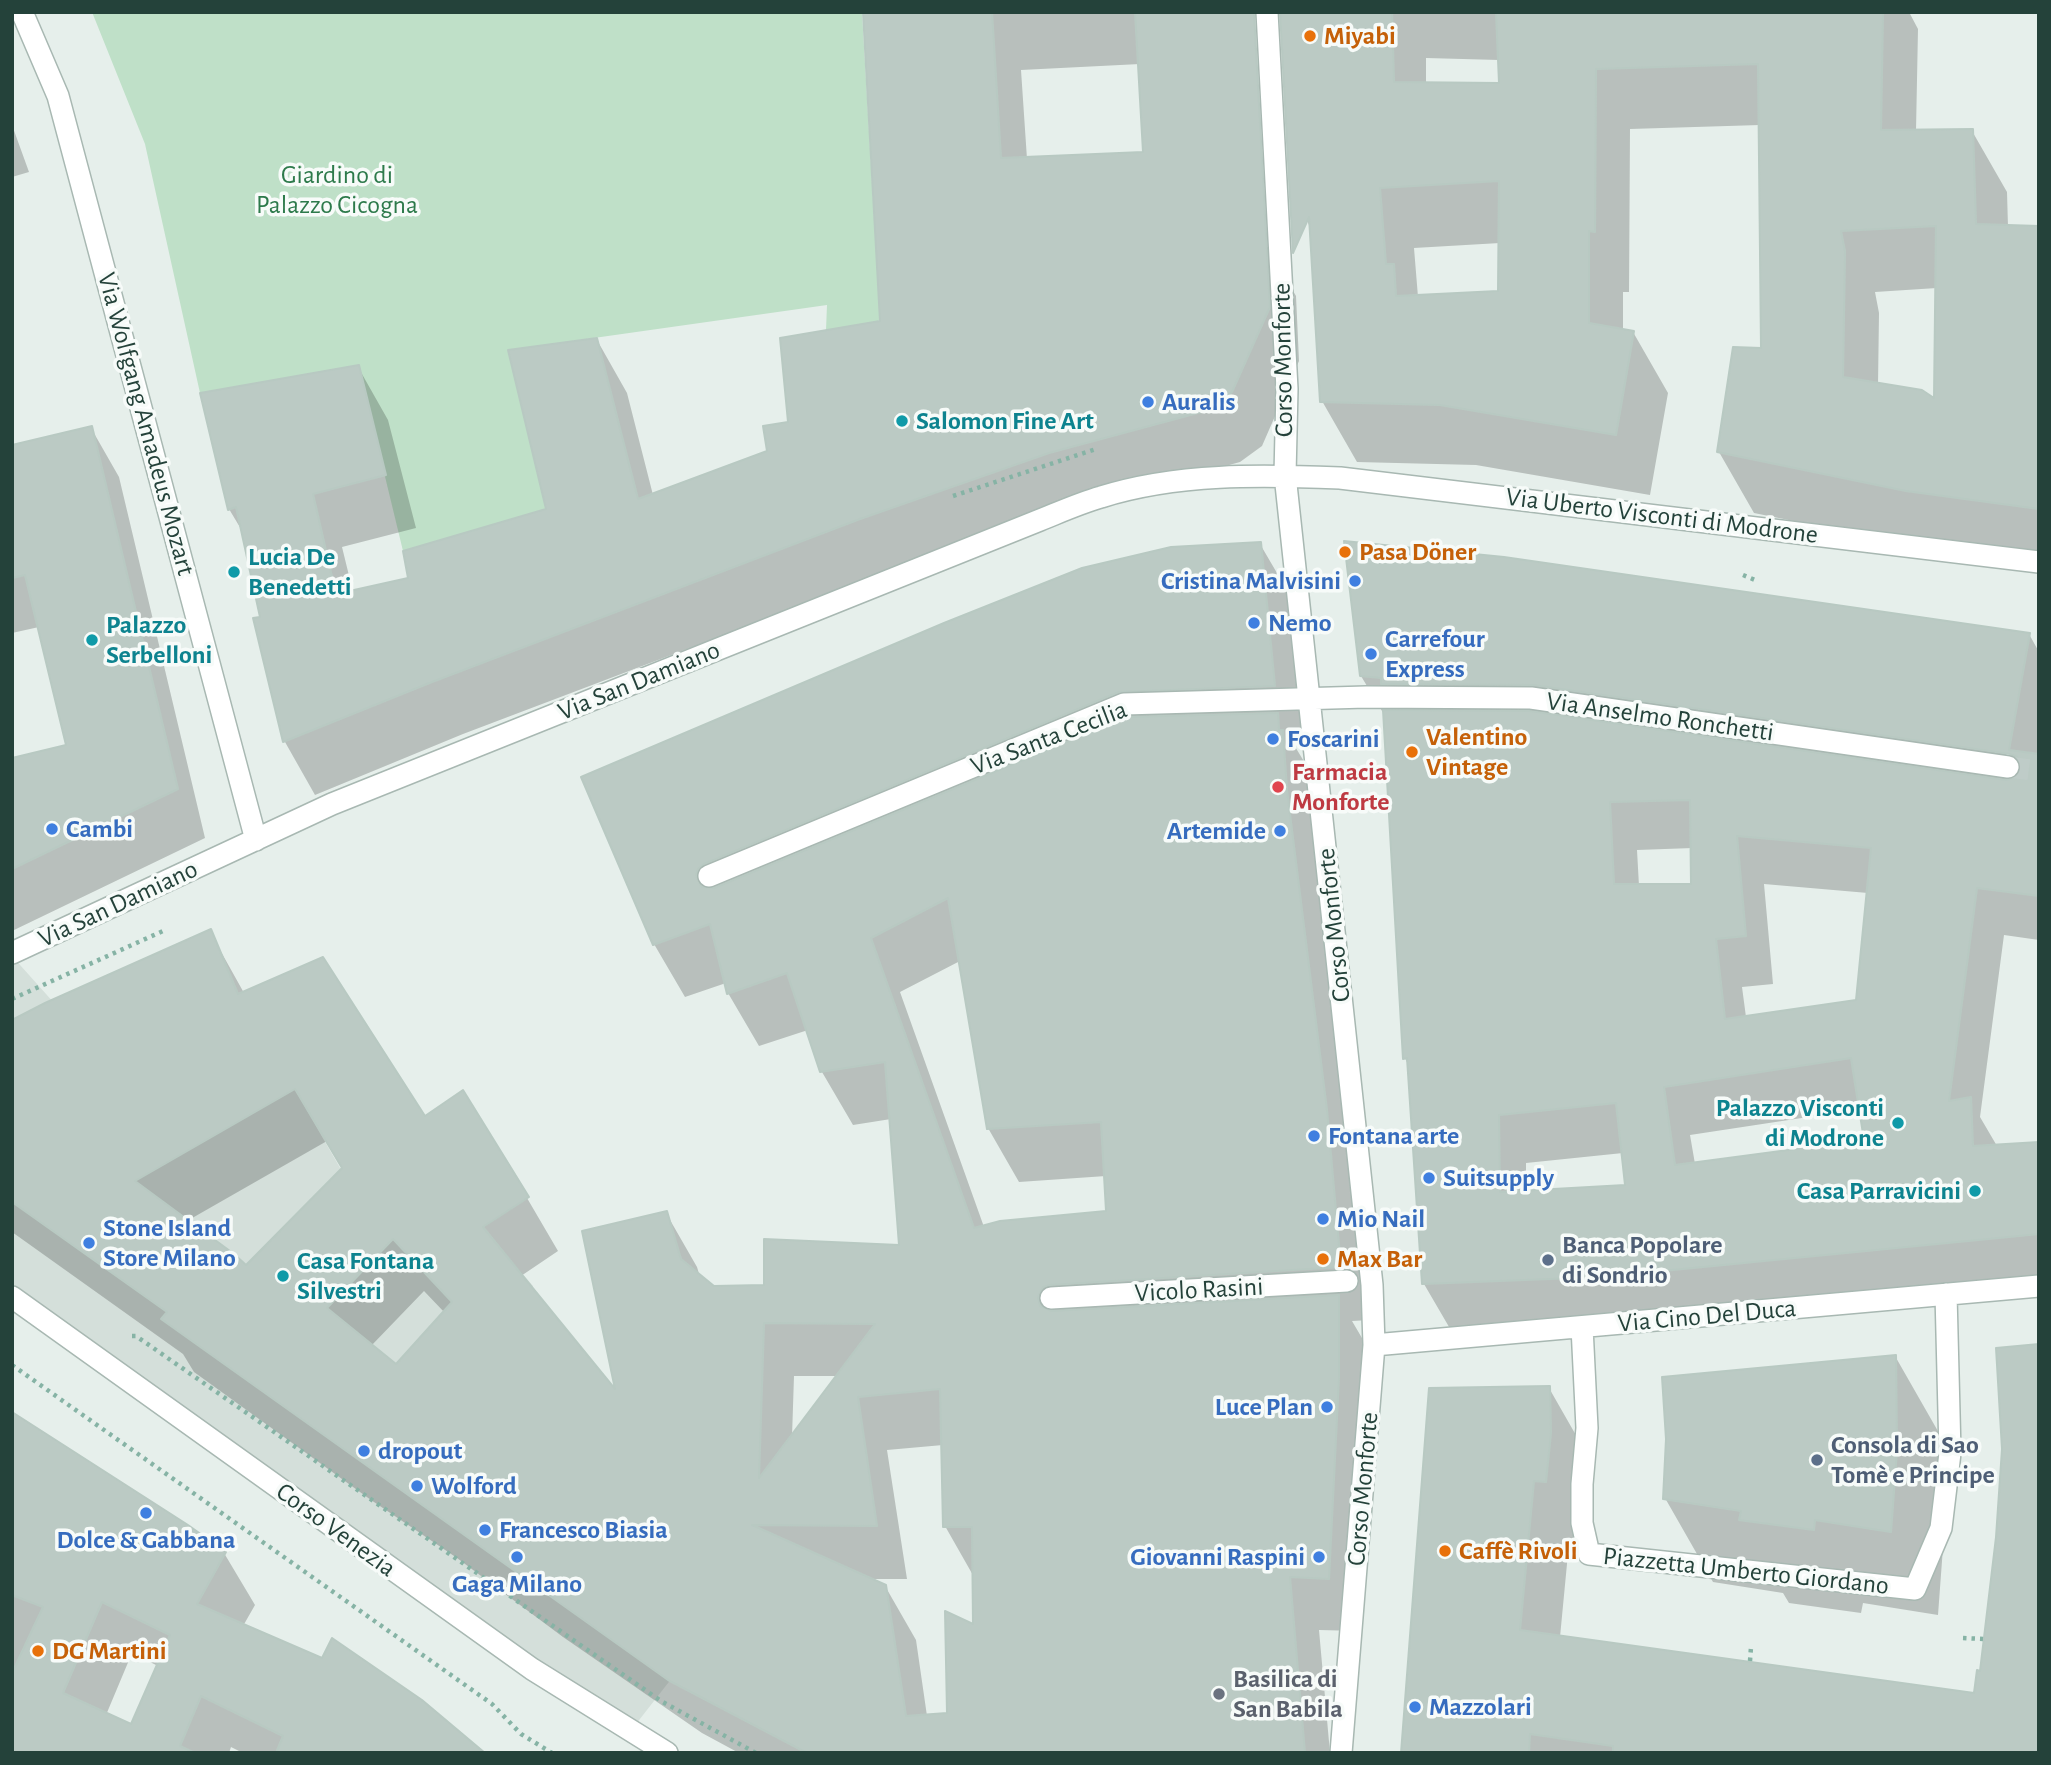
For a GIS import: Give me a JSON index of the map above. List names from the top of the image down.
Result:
{
  "streets": {
    "street": [
      "Corso Monforte",
      "Via Wolfgang Amadeus Mozart",
      "Via Uberto Visconti di Modrone",
      "Via San Damiano",
      "Via Anselmo Ronchetti",
      "Via Santa Cecilia",
      "Vicolo Rasini",
      "Via Cino Del Duca",
      "Corso Venezia",
      "Piazzetta Umberto Giordano"
    ]
  },
  "crossings": [
    ["Corso Monforte", "Via Uberto Visconti di Modrone"],
    ["Corso Monforte", "Via San Damiano"],
    ["Corso Monforte", "Via Anselmo Ronchetti"],
    ["Corso Monforte", "Via Santa Cecilia"],
    ["Corso Monforte", "Via Cino Del Duca"],
    ["Via Wolfgang Amadeus Mozart", "Via San Damiano"],
    ["Via Uberto Visconti di Modrone", "Via San Damiano"],
    ["Via Anselmo Ronchetti", "Via Santa Cecilia"],
    ["Via Cino Del Duca", "Piazzetta Umberto Giordano"]
  ],
  "parks": ["Giardino di Palazzo Cicogna"],
  "places": [
    "Miyabi",
    "Auralis",
    "Salomon Fine Art",
    "Pasa Döner",
    "Lucia De Benedetti",
    "Cristina Malvisini",
    "Nemo",
    "Palazzo Serbelloni",
    "Carrefour Express",
    "Foscarini",
    "Valentino Vintage",
    "Farmacia Monforte",
    "Cambi",
    "Artemide",
    "Palazzo Visconti di Modrone",
    "Fontana arte",
    "Suitsupply",
    "Casa Parravicini",
    "Mio Nail",
    "Stone Island Store Milano",
    "Max Bar",
    "Banca Popolare di Sondrio",
    "Casa Fontana Silvestri",
    "Luce Plan",
    "dropout",
    "Consola di Sao Tomè e Principe",
    "Wolford",
    "Dolce & Gabbana",
    "Francesco Biasia",
    "Caffè Rivoli",
    "Gaga Milano",
    "Giovanni Raspini",
    "DG Martini",
    "Basilica di San Babila",
    "Mazzolari"
  ]
}
